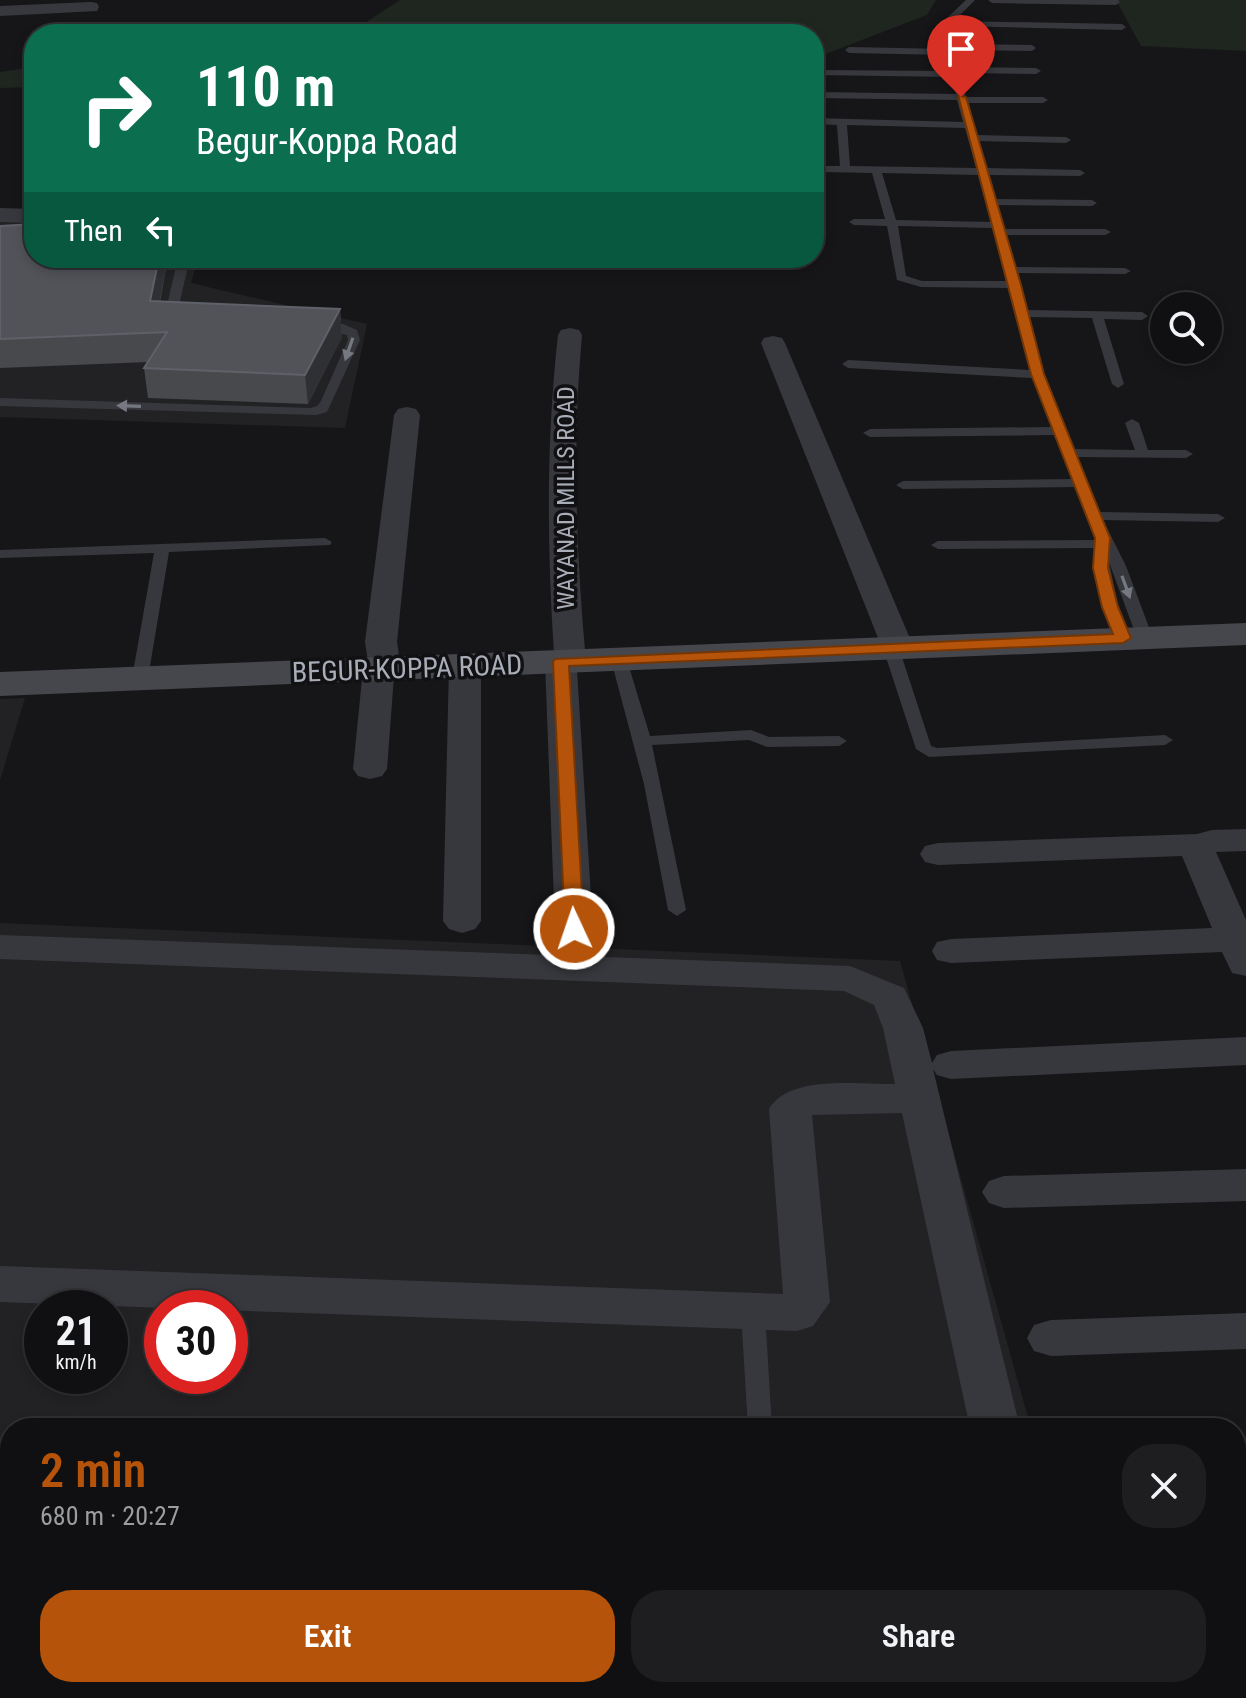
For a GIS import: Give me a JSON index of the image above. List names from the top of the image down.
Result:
{
  "streets": {
    "main road": ["BEGUR-KOPPA ROAD"],
    "street": ["WAYANAD MILLS ROAD"]
  },
  "crossings": [
    ["WAYANAD MILLS ROAD", "BEGUR-KOPPA ROAD"]
  ],
  "page": {
    "turn": ["110 m", "Begur-Koppa Road"],
    "then": "Then",
    "speed": "21 km/h",
    "limit": "30",
    "heading": ["2 min", "680 m · 20:27"],
    "buttons": ["Exit", "Share"]
  }
}
